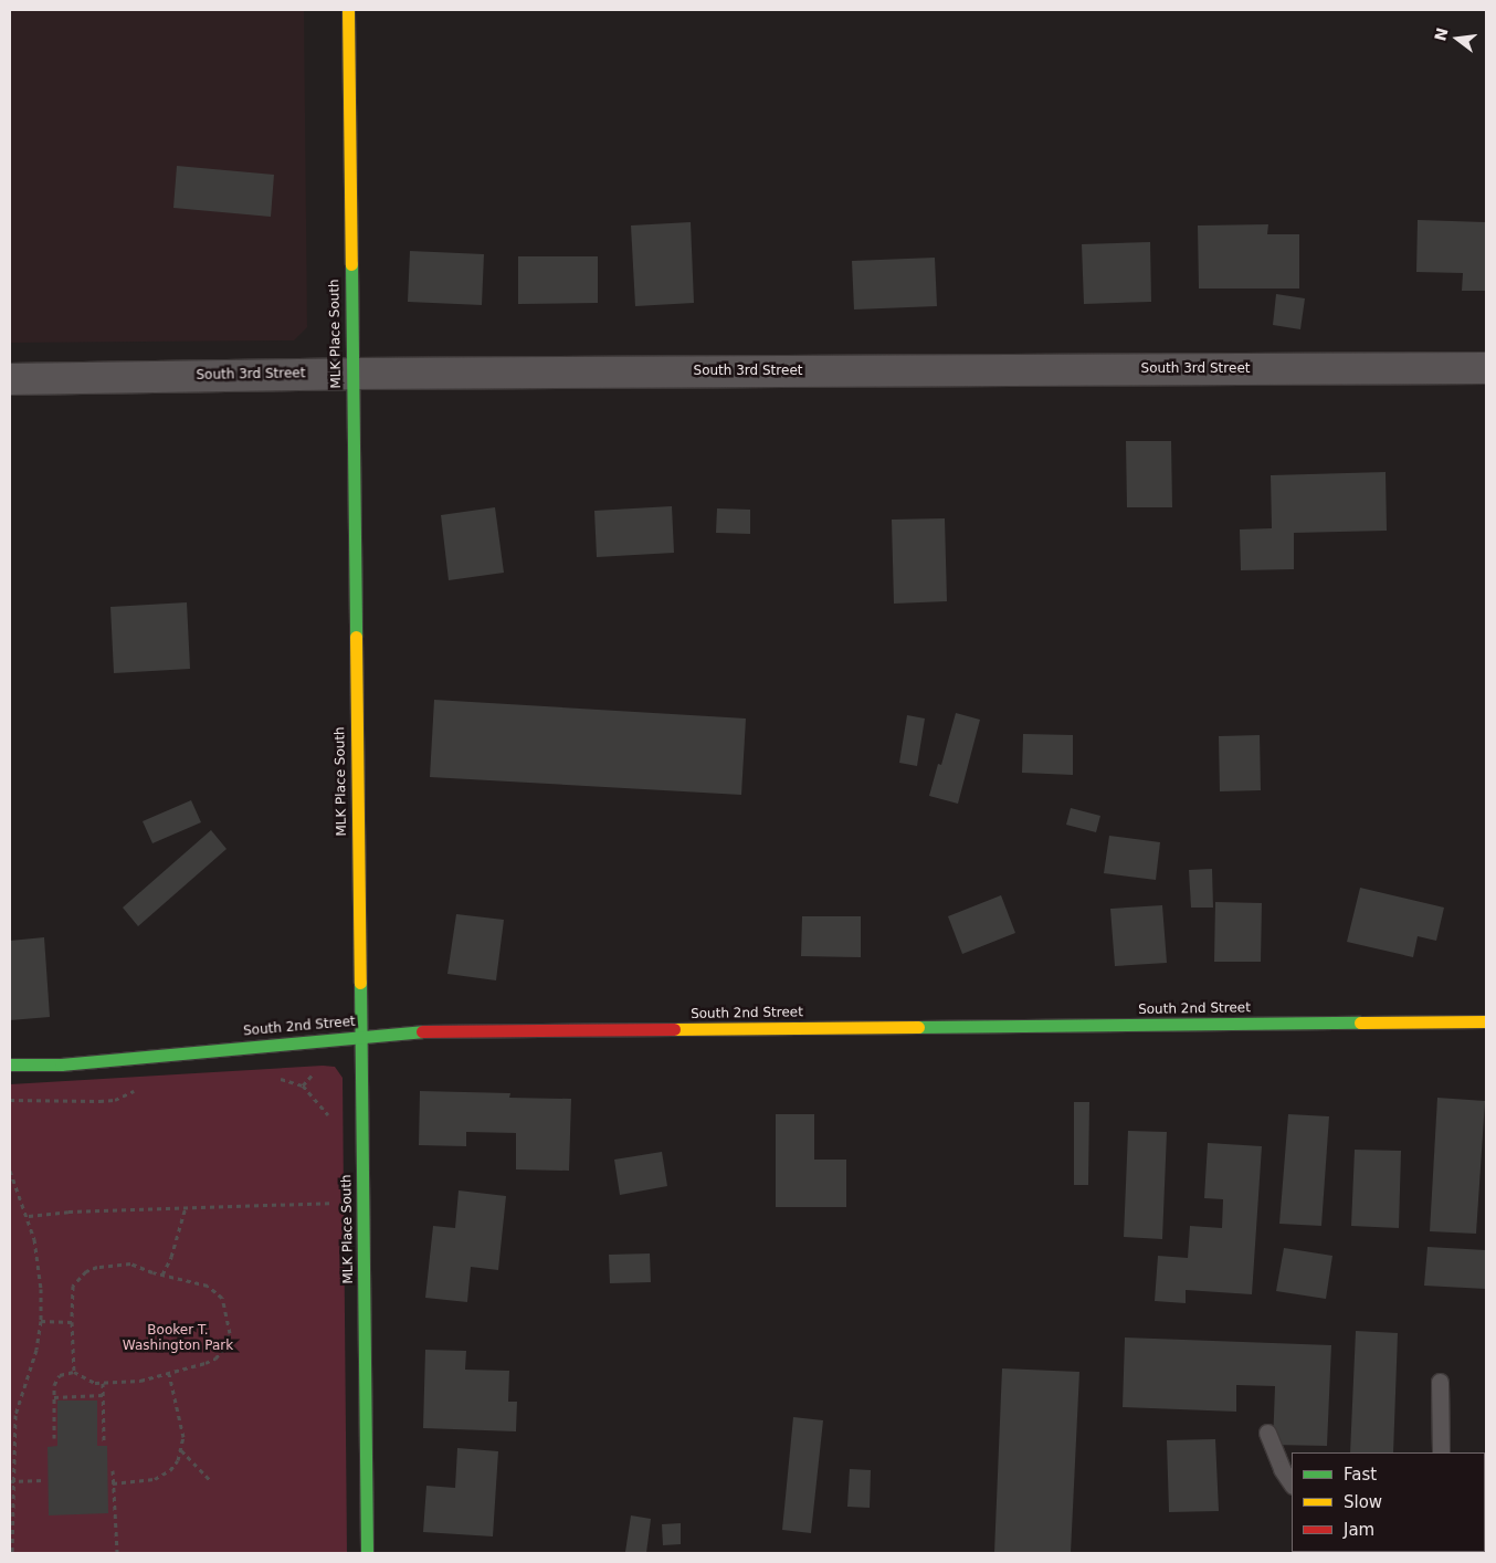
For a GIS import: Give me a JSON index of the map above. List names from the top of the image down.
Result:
{
  "streets": {
    "street": ["MLK Place South", "South 3rd Street", "South 2nd Street"]
  },
  "crossings": [
    ["MLK Place South", "South 3rd Street"],
    ["MLK Place South", "South 2nd Street"]
  ],
  "parks": ["Booker T. Washington Park"],
  "legend": ["Fast", "Slow", "Jam"],
  "north": "left"
}
